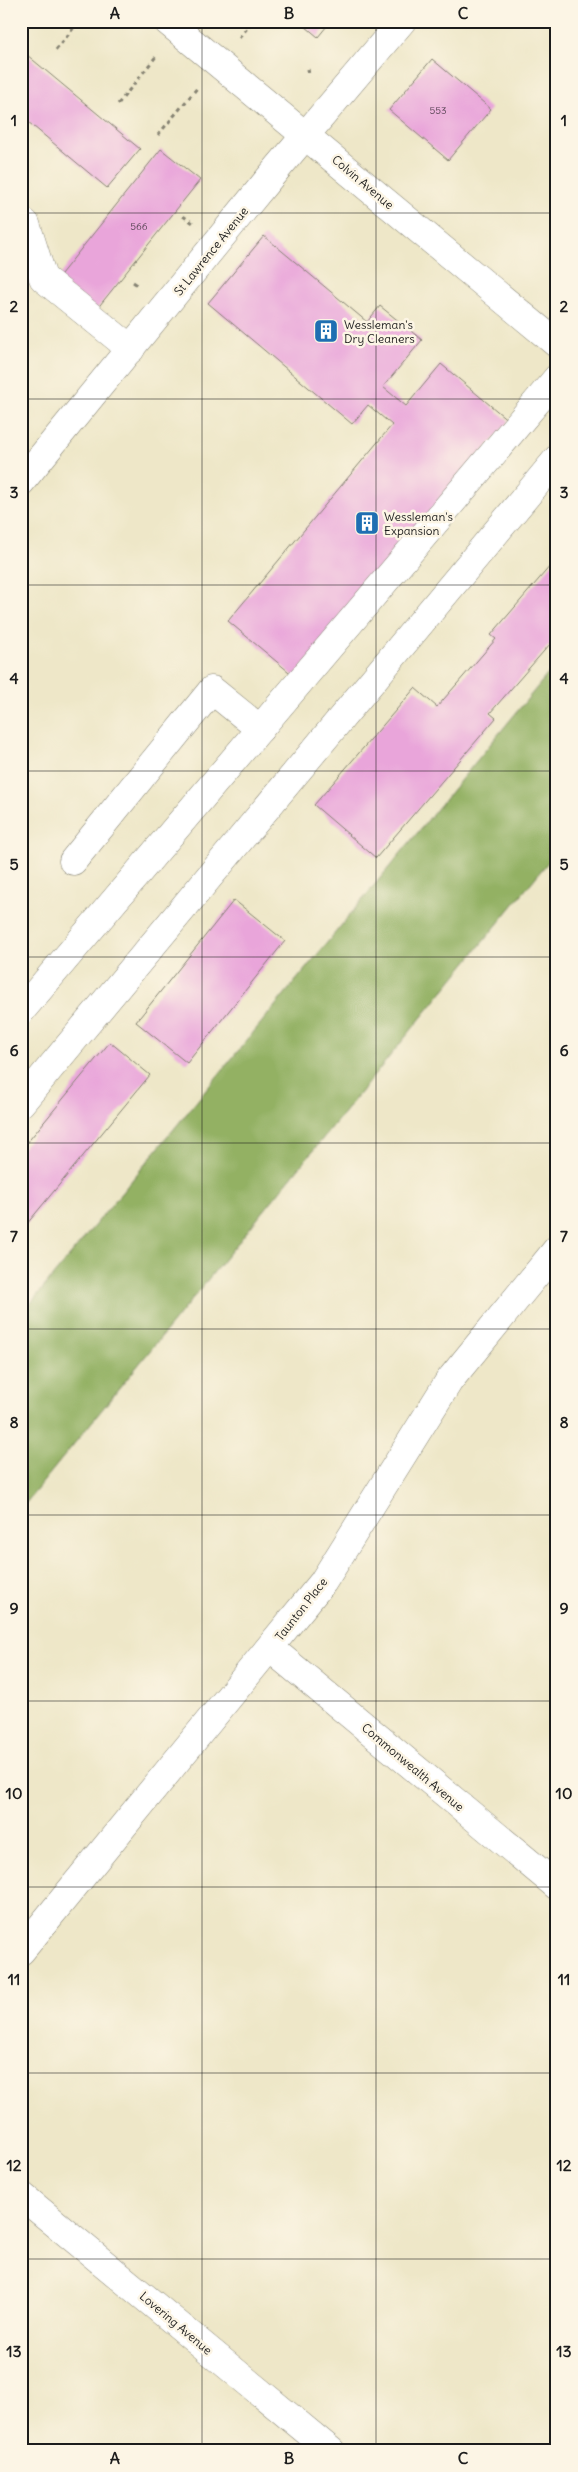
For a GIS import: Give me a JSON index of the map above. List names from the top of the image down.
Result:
{
  "streets": {
    "street": [
      "Colvin Avenue",
      "St Lawrence Avenue",
      "Taunton Place",
      "Commonwealth Avenue",
      "Lovering Avenue"
    ]
  },
  "crossings": [
    ["Colvin Avenue", "St Lawrence Avenue"],
    ["Taunton Place", "Commonwealth Avenue"]
  ],
  "places": {
    "building": ["Wessleman's Dry Cleaners", "Wessleman's Expansion"]
  },
  "house_numbers": ["553", "566"],
  "grid": {
    "columns": ["A", "B", "C"],
    "rows": [
      "1",
      "2",
      "3",
      "4",
      "5",
      "6",
      "7",
      "8",
      "9",
      "10",
      "11",
      "12",
      "13"
    ]
  }
}
